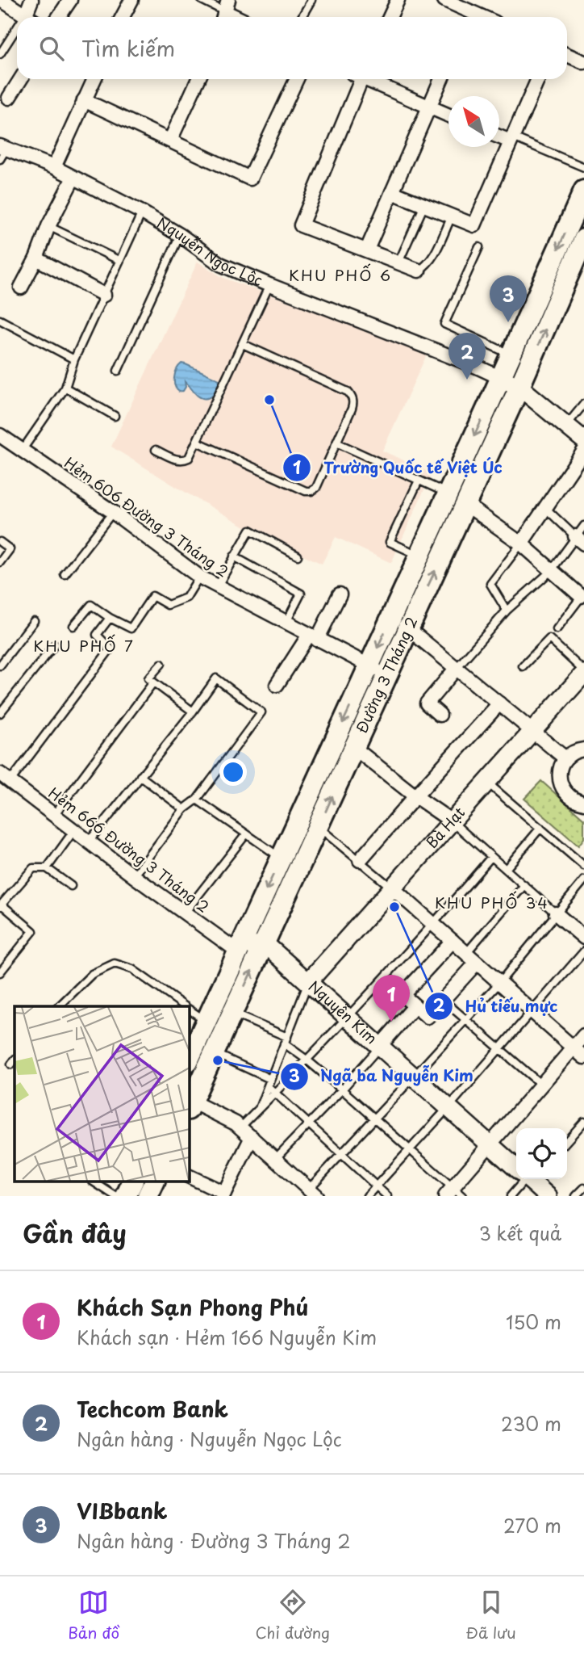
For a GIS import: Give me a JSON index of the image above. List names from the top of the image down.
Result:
{
  "streets": {
    "main road": ["Đường 3 Tháng 2"],
    "street": [
      "Nguyễn Ngọc Lộc",
      "Hẻm 606 Đường 3 Tháng 2",
      "Bà Hạt",
      "Hẻm 666 Đường 3 Tháng 2",
      "Nguyễn Kim"
    ]
  },
  "crossings": [
    ["Nguyễn Ngọc Lộc", "Đường 3 Tháng 2"],
    ["Hẻm 606 Đường 3 Tháng 2", "Đường 3 Tháng 2"],
    ["Đường 3 Tháng 2", "Hẻm 666 Đường 3 Tháng 2"],
    ["Đường 3 Tháng 2", "Nguyễn Kim"],
    ["Bà Hạt", "Nguyễn Kim"]
  ],
  "districts": ["KHU PHỐ 6", "KHU PHỐ 7", "KHU PHỐ 34"],
  "places": ["Trường Quốc tế Việt Úc", "Hủ tiếu mực", "Ngã ba Nguyễn Kim"],
  "north": "top left",
  "page": {
    "search": "Tìm kiếm",
    "pins": ["3", "2", "1"],
    "heading": ["Gần đây", "3 kết quả"],
    "list": [
      {
        "mark": "1",
        "name": "Khách Sạn Phong Phú",
        "note": "Khách sạn · Hẻm 166 Nguyễn Kim",
        "value": "150 m"
      },
      {
        "mark": "2",
        "name": "Techcom Bank",
        "note": "Ngân hàng · Nguyễn Ngọc Lộc",
        "value": "230 m"
      },
      {
        "mark": "3",
        "name": "VIBbank",
        "note": "Ngân hàng · Đường 3 Tháng 2",
        "value": "270 m"
      }
    ],
    "nav": ["Bản đồ", "Chỉ đường", "Đã lưu"]
  }
}
